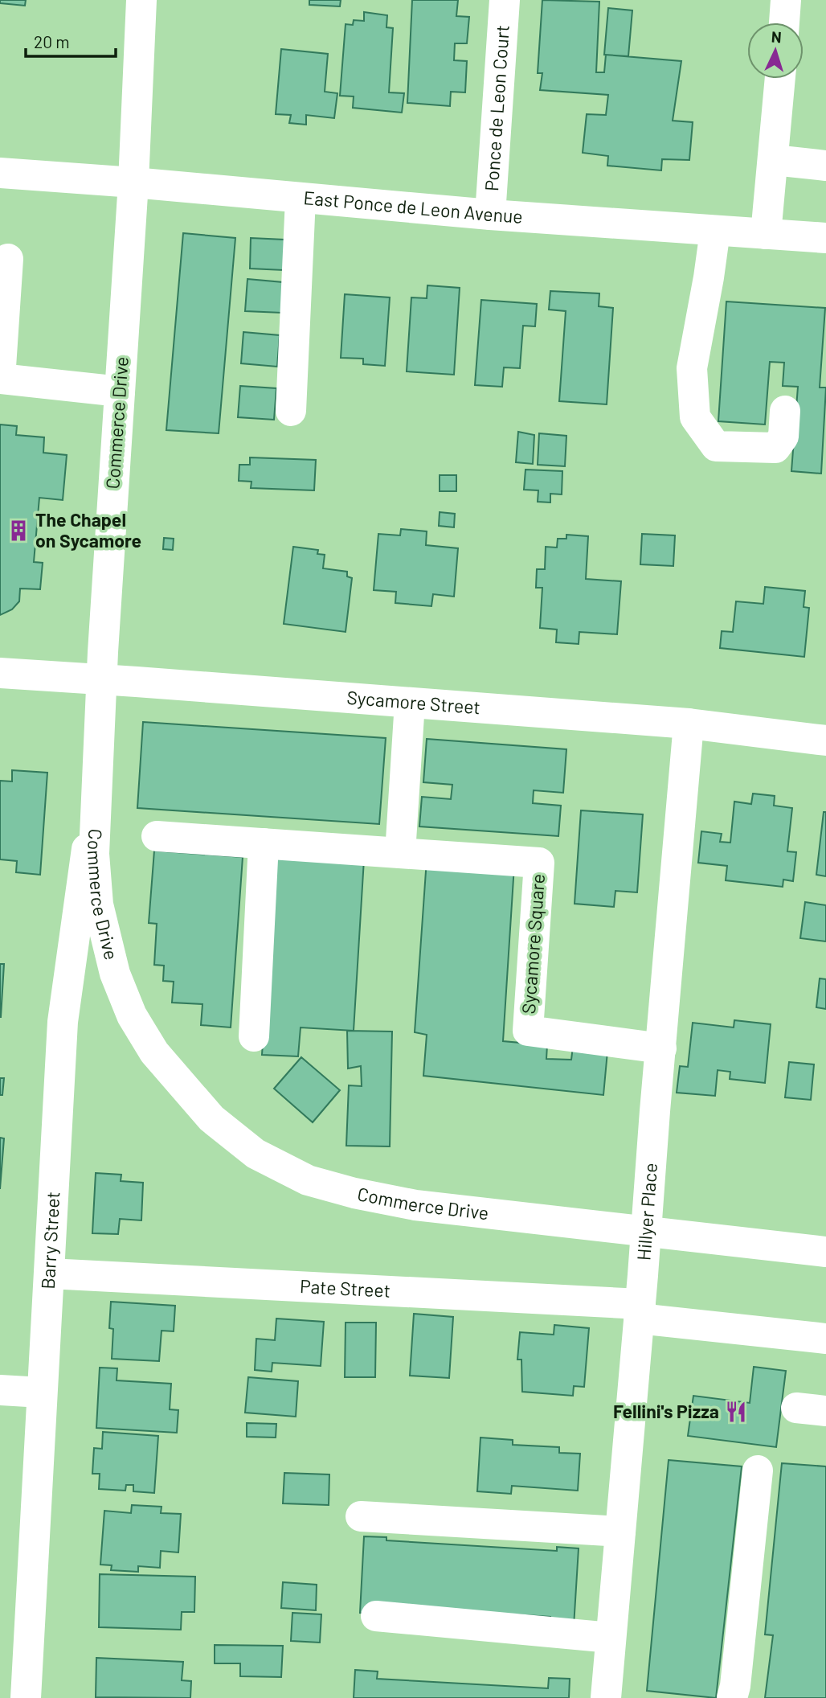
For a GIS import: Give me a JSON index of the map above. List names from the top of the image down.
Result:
{
  "streets": {
    "street": [
      "Ponce de Leon Court",
      "East Ponce de Leon Avenue",
      "Commerce Drive",
      "Sycamore Street",
      "Sycamore Square",
      "Hillyer Place",
      "Barry Street",
      "Pate Street"
    ]
  },
  "crossings": [
    ["Ponce de Leon Court", "East Ponce de Leon Avenue"],
    ["East Ponce de Leon Avenue", "Commerce Drive"],
    ["Commerce Drive", "Sycamore Street"],
    ["Commerce Drive", "Hillyer Place"],
    ["Commerce Drive", "Barry Street"],
    ["Sycamore Street", "Hillyer Place"],
    ["Sycamore Square", "Hillyer Place"],
    ["Hillyer Place", "Pate Street"],
    ["Barry Street", "Pate Street"]
  ],
  "places": {
    "building": ["The Chapel on Sycamore"],
    "restaurant": ["Fellini's Pizza"]
  },
  "scale_bar": "20 m",
  "north": "top"
}
